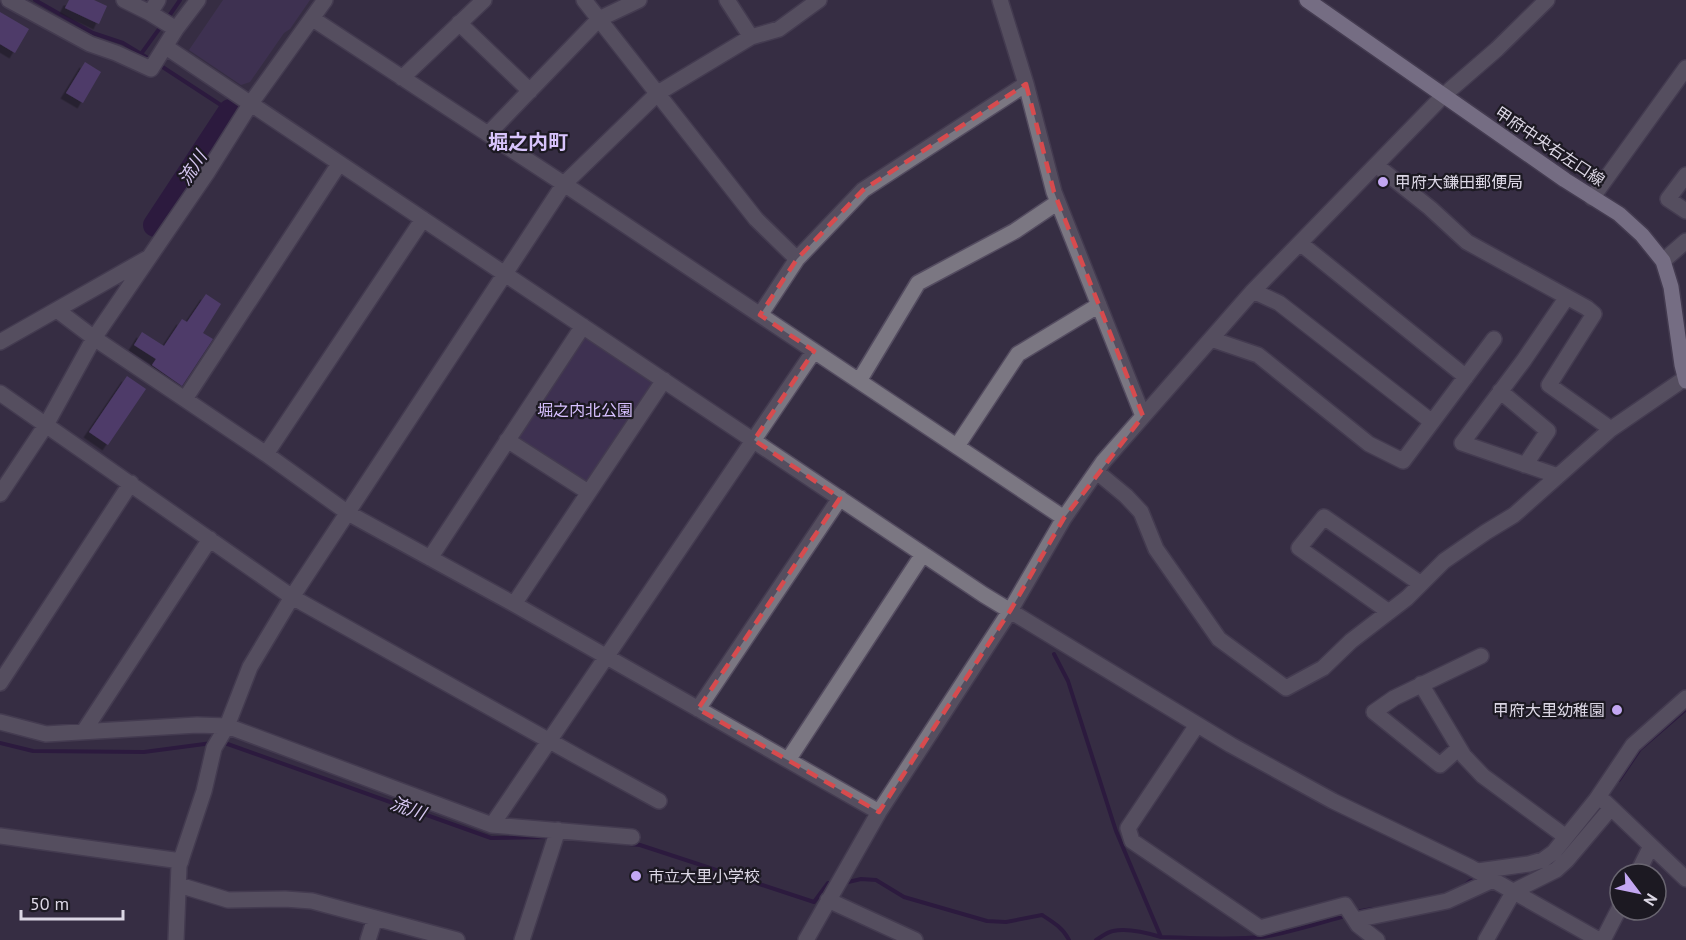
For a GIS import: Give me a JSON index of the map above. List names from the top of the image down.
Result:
{
  "streets": {
    "main road": ["甲府中央右左口線"]
  },
  "districts": ["堀之内町"],
  "water": ["流川"],
  "parks": ["堀之内北公園"],
  "places": ["甲府大鎌田郵便局", "甲府大里幼稚園", "市立大里小学校"],
  "scale_bar": "50 m",
  "north": "bottom right"
}
